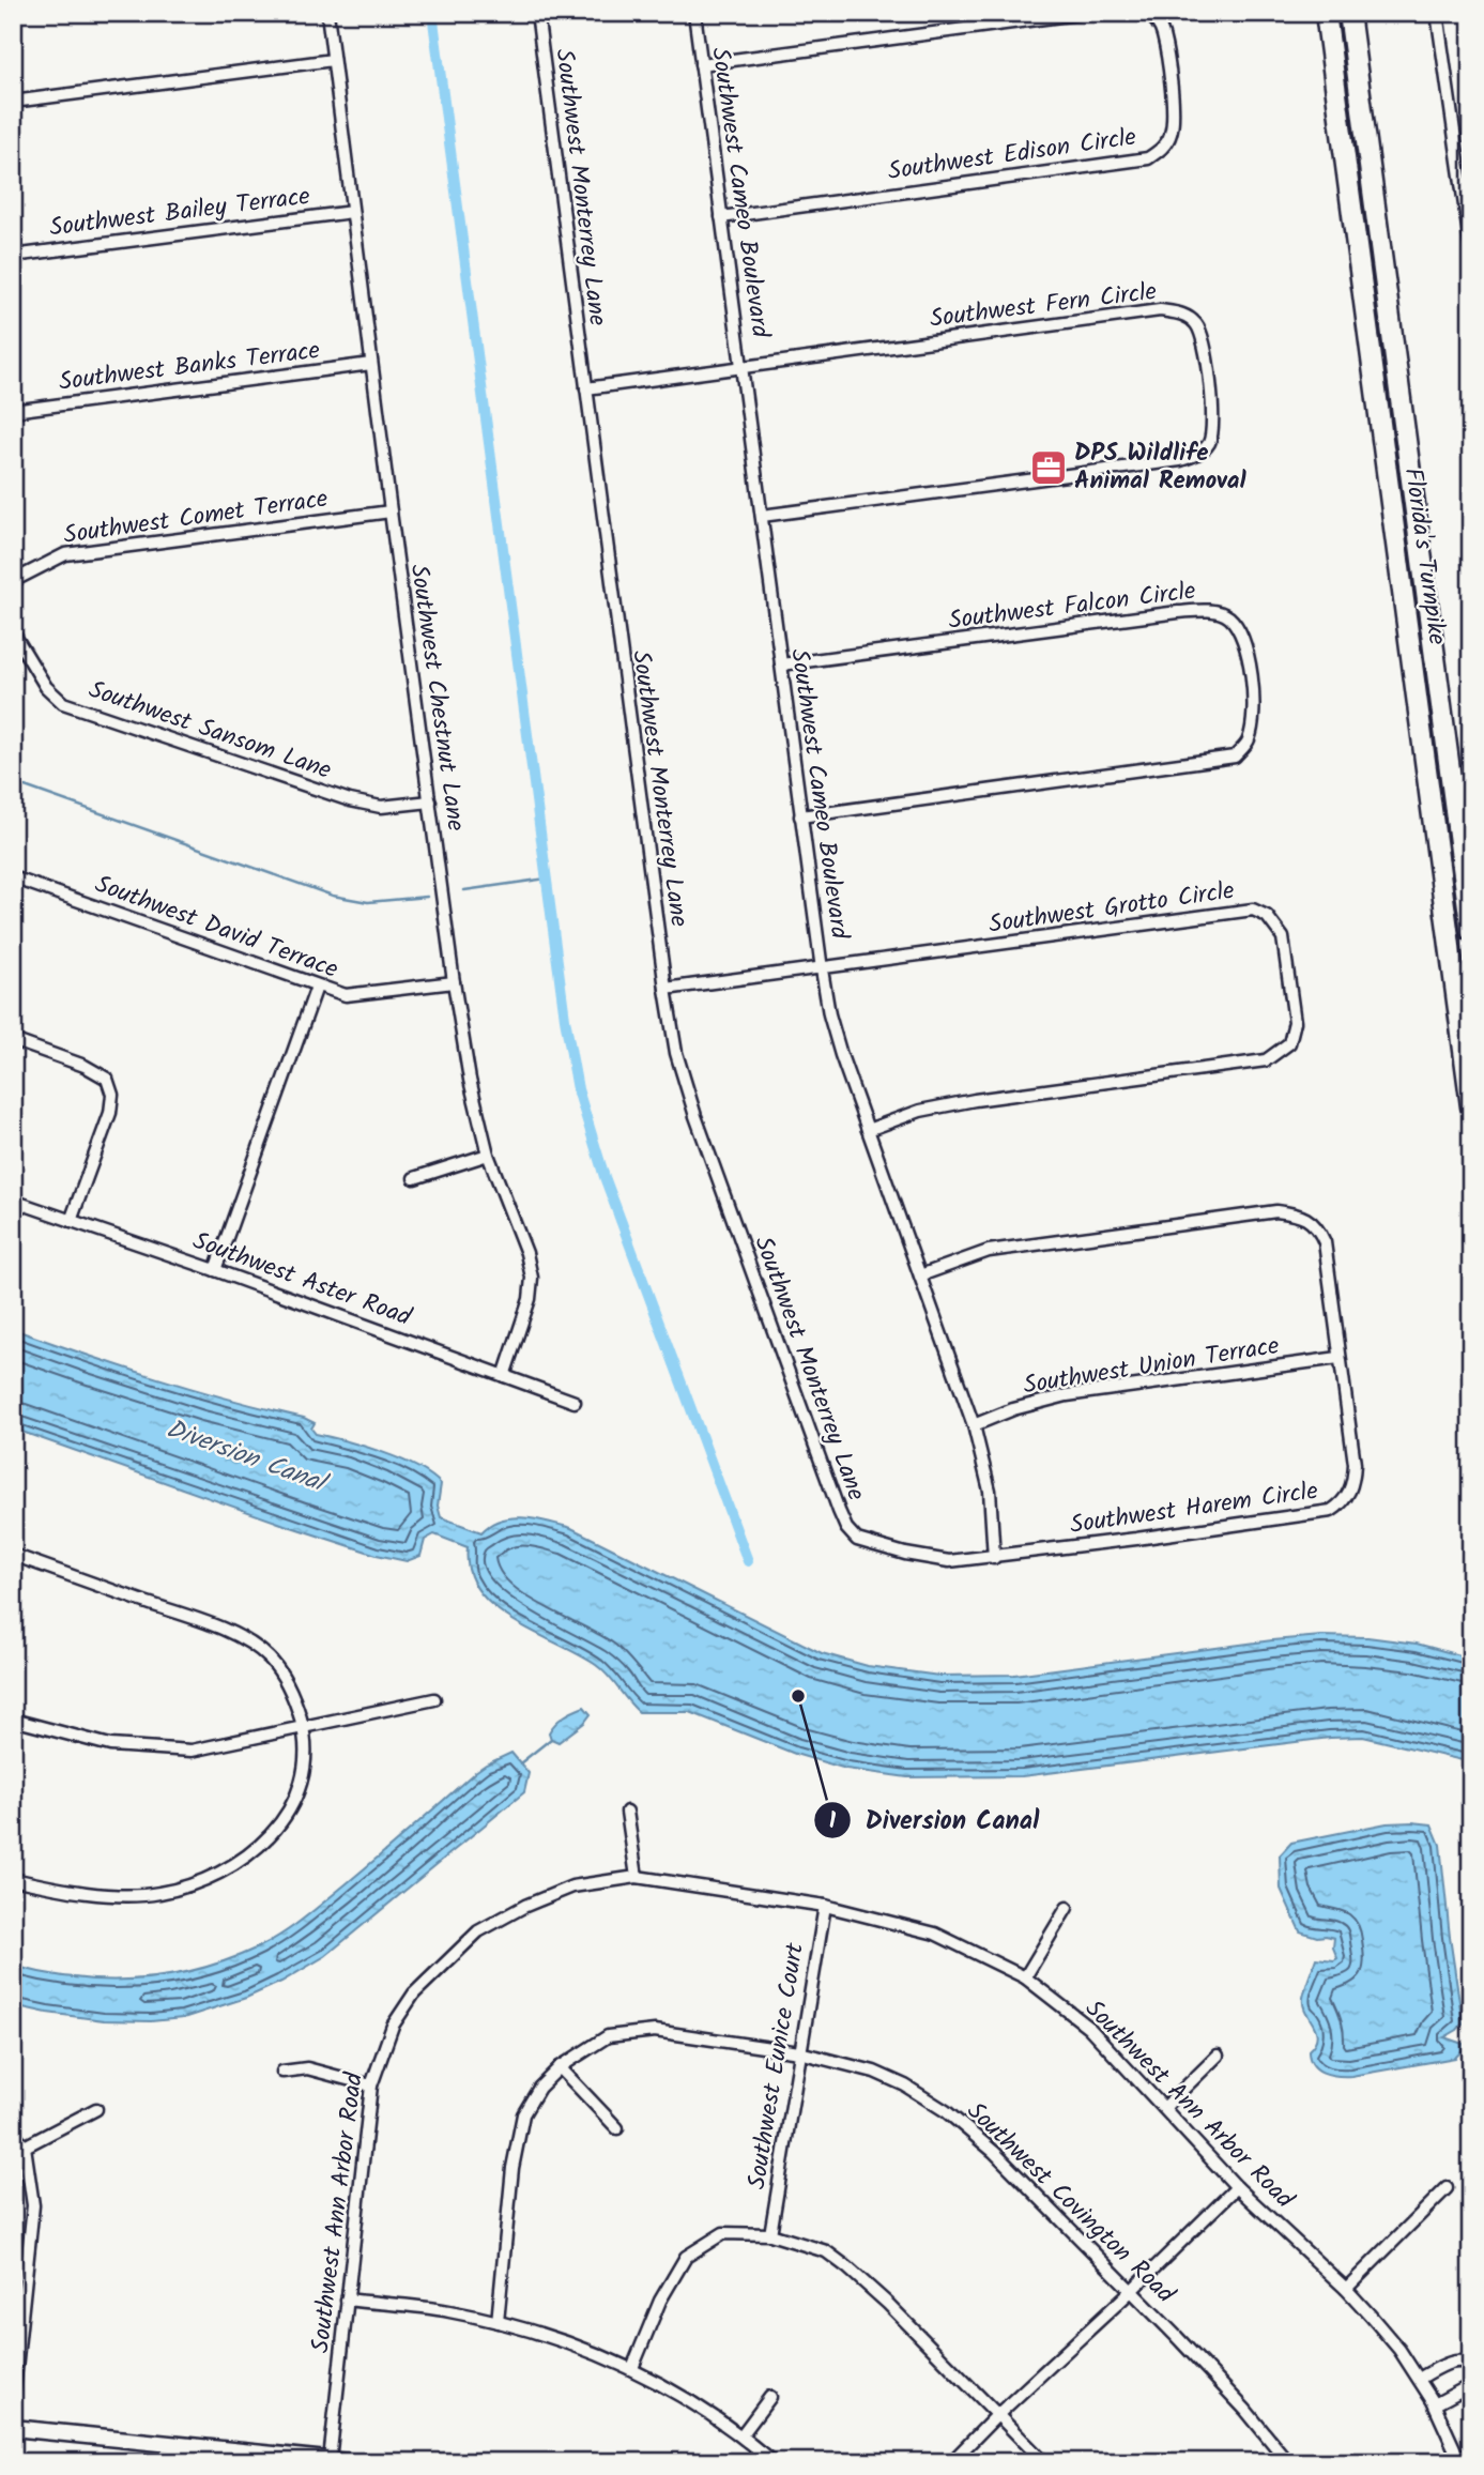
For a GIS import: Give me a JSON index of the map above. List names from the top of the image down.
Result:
{
  "streets": {
    "highway": ["Florida's Turnpike"],
    "street": [
      "Southwest Edison Circle",
      "Southwest Monterrey Lane",
      "Southwest Cameo Boulevard",
      "Southwest Bailey Terrace",
      "Southwest Fern Circle",
      "Southwest Banks Terrace",
      "Southwest Comet Terrace",
      "Southwest Falcon Circle",
      "Southwest Chestnut Lane",
      "Southwest Sansom Lane",
      "Southwest Grotto Circle",
      "Southwest David Terrace",
      "Southwest Aster Road",
      "Southwest Union Terrace",
      "Southwest Harem Circle",
      "Southwest Eunice Court",
      "Southwest Ann Arbor Road",
      "Southwest Covington Road"
    ]
  },
  "crossings": [
    ["Southwest Edison Circle", "Southwest Cameo Boulevard"],
    ["Southwest Monterrey Lane", "Southwest Fern Circle"],
    ["Southwest Monterrey Lane", "Southwest Grotto Circle"],
    ["Southwest Monterrey Lane", "Southwest Harem Circle"],
    ["Southwest Cameo Boulevard", "Southwest Fern Circle"],
    ["Southwest Cameo Boulevard", "Southwest Falcon Circle"],
    ["Southwest Cameo Boulevard", "Southwest Grotto Circle"],
    ["Southwest Cameo Boulevard", "Southwest Union Terrace"],
    ["Southwest Cameo Boulevard", "Southwest Harem Circle"],
    ["Southwest Bailey Terrace", "Southwest Chestnut Lane"],
    ["Southwest Banks Terrace", "Southwest Chestnut Lane"],
    ["Southwest Comet Terrace", "Southwest Chestnut Lane"],
    ["Southwest Chestnut Lane", "Southwest Sansom Lane"],
    ["Southwest Chestnut Lane", "Southwest David Terrace"],
    ["Southwest Chestnut Lane", "Southwest Aster Road"],
    ["Southwest Union Terrace", "Southwest Harem Circle"],
    ["Southwest Eunice Court", "Southwest Ann Arbor Road"],
    ["Southwest Eunice Court", "Southwest Covington Road"]
  ],
  "water": ["Diversion Canal"],
  "places": {
    "office": ["DPS Wildlife Animal Removal"],
    "other": ["Diversion Canal"]
  }
}
